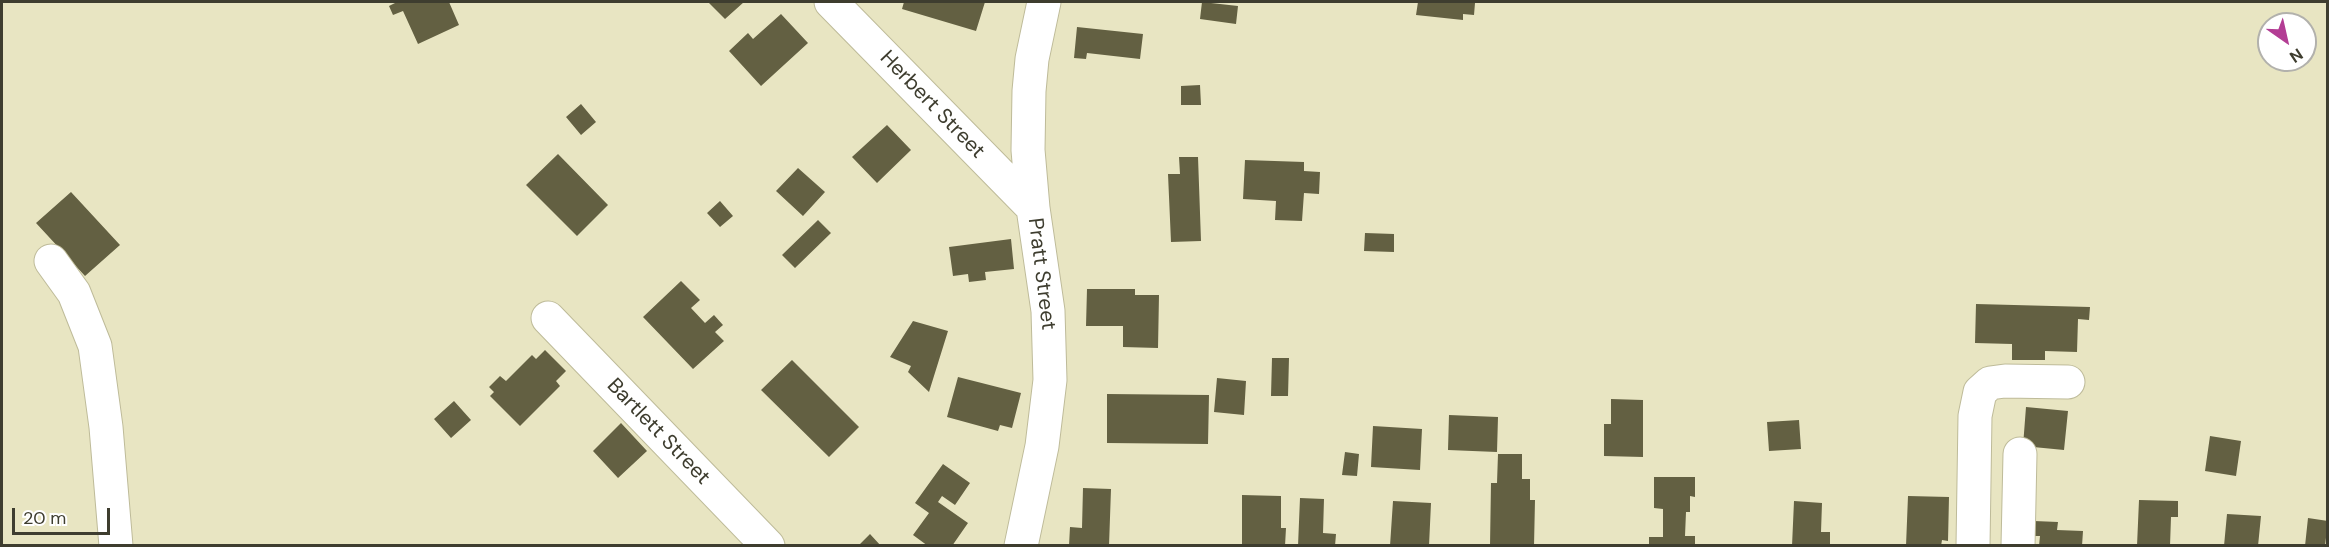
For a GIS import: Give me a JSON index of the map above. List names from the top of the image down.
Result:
{
  "streets": {
    "street": ["Herbert Street", "Pratt Street", "Bartlett Street"]
  },
  "crossings": [
    ["Herbert Street", "Pratt Street"]
  ],
  "scale_bar": "20 m",
  "north": "bottom right"
}
